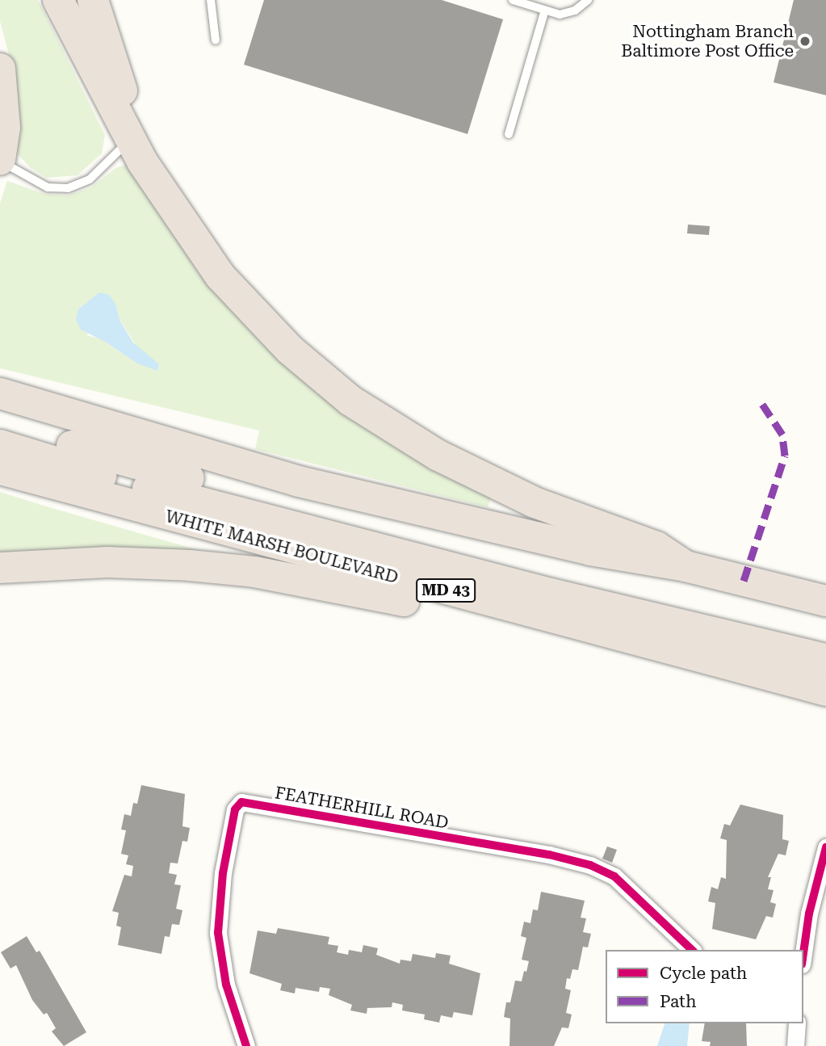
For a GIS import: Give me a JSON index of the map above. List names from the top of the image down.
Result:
{
  "streets": {
    "highway": ["WHITE MARSH BOULEVARD", "MD 43"],
    "street": ["FEATHERHILL ROAD"]
  },
  "places": ["Nottingham Branch Baltimore Post Office"],
  "legend": ["Cycle path", "Path"]
}
